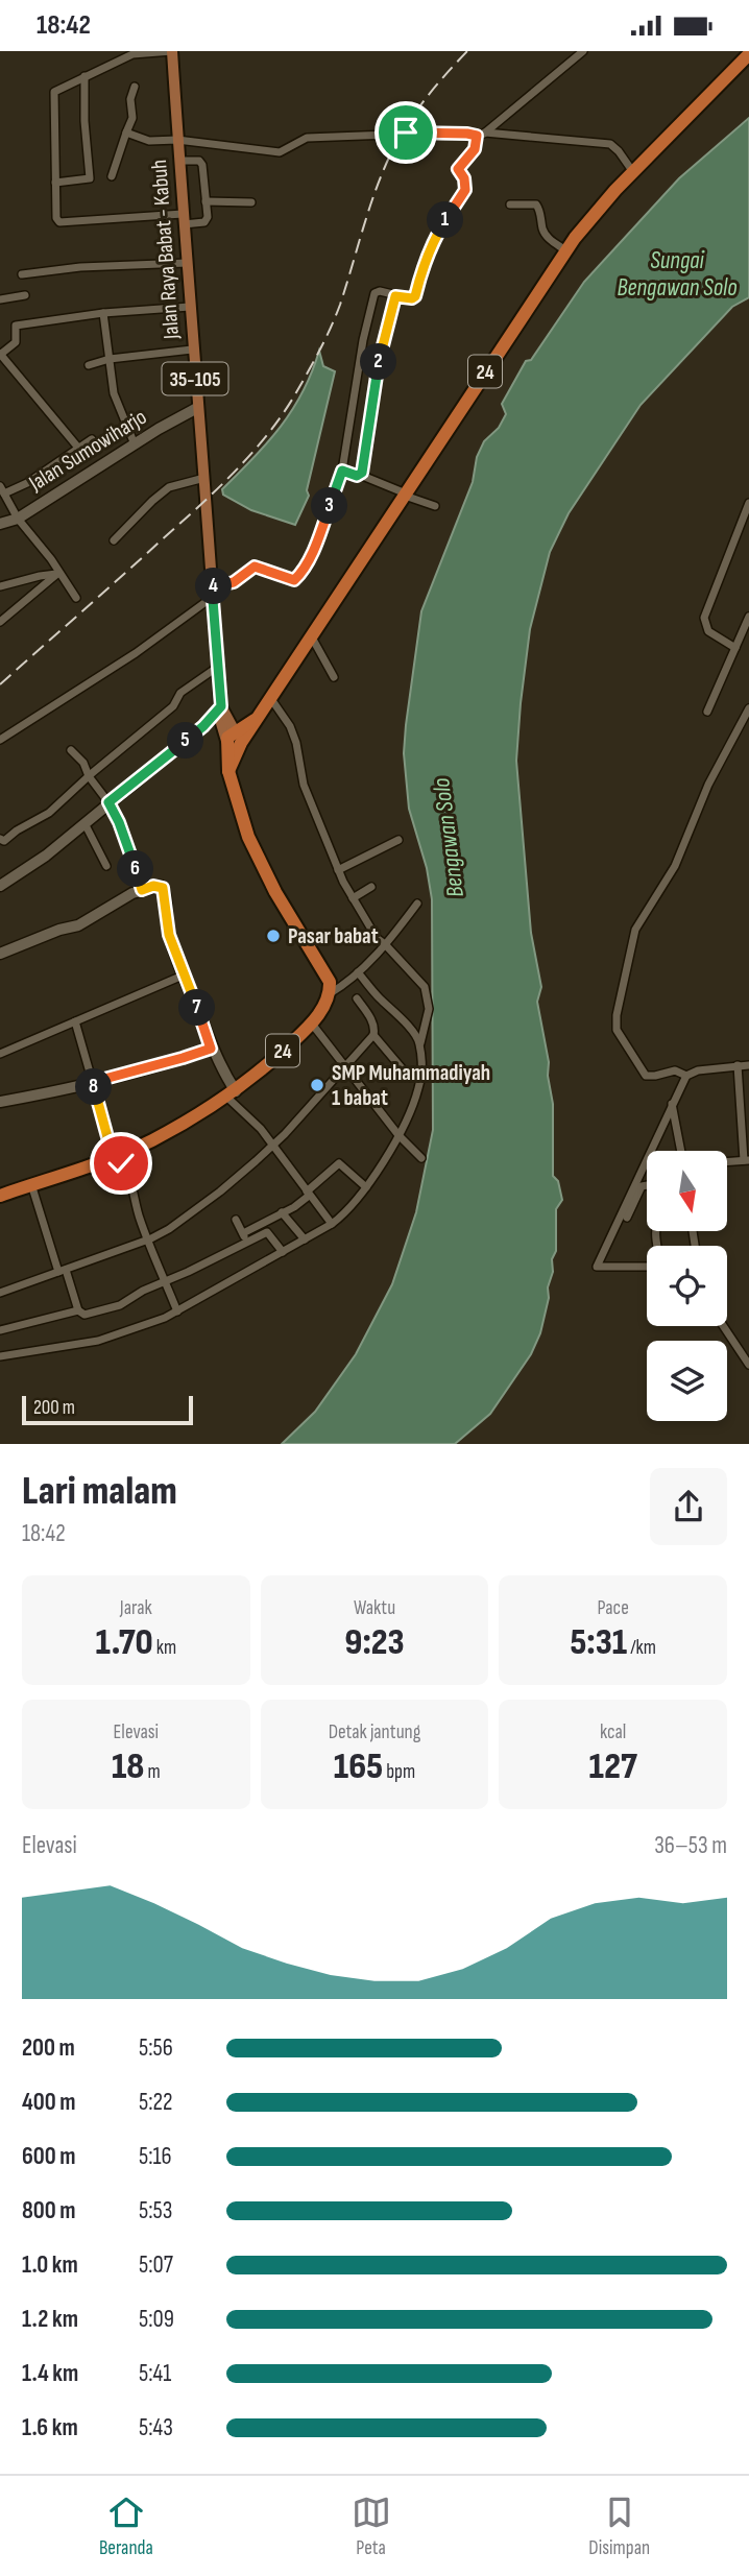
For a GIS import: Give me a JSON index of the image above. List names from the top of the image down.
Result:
{
  "streets": {
    "highway": ["24"],
    "main road": ["Jalan Raya Babat - Kabuh", "35-105"],
    "street": ["Jalan Sumowiharjo"]
  },
  "crossings": [
    ["Jalan Raya Babat - Kabuh", "35-105"],
    ["Jalan Raya Babat - Kabuh", "Jalan Sumowiharjo"],
    ["24", "35-105"]
  ],
  "water": ["Sungai Bengawan Solo", "Bengawan Solo"],
  "places": ["Pasar babat", "SMP Muhammadiyah 1 babat"],
  "scale_bar": "200 m",
  "north": "bottom",
  "page": {
    "status": "18:42",
    "pins": [
      "1",
      "2",
      "3",
      "4",
      "5",
      "6",
      "7",
      "8"
    ],
    "scale": "200 m",
    "heading": ["Lari malam", "18:42"],
    "stats": [
      ["Jarak", "1.70 km"],
      ["Waktu", "9:23"],
      ["Pace", "5:31 /km"],
      ["Elevasi", "18 m"],
      ["Detak jantung", "165 bpm"],
      ["kcal", "127"]
    ],
    "chart": ["Elevasi", "36–53 m"],
    "list": [
      {
        "name": "200 m",
        "note": "5:56"
      },
      {
        "name": "400 m",
        "note": "5:22"
      },
      {
        "name": "600 m",
        "note": "5:16"
      },
      {
        "name": "800 m",
        "note": "5:53"
      },
      {
        "name": "1.0 km",
        "note": "5:07"
      },
      {
        "name": "1.2 km",
        "note": "5:09"
      },
      {
        "name": "1.4 km",
        "note": "5:41"
      },
      {
        "name": "1.6 km",
        "note": "5:43"
      }
    ],
    "tabs": ["Beranda", "Peta", "Disimpan"]
  }
}
